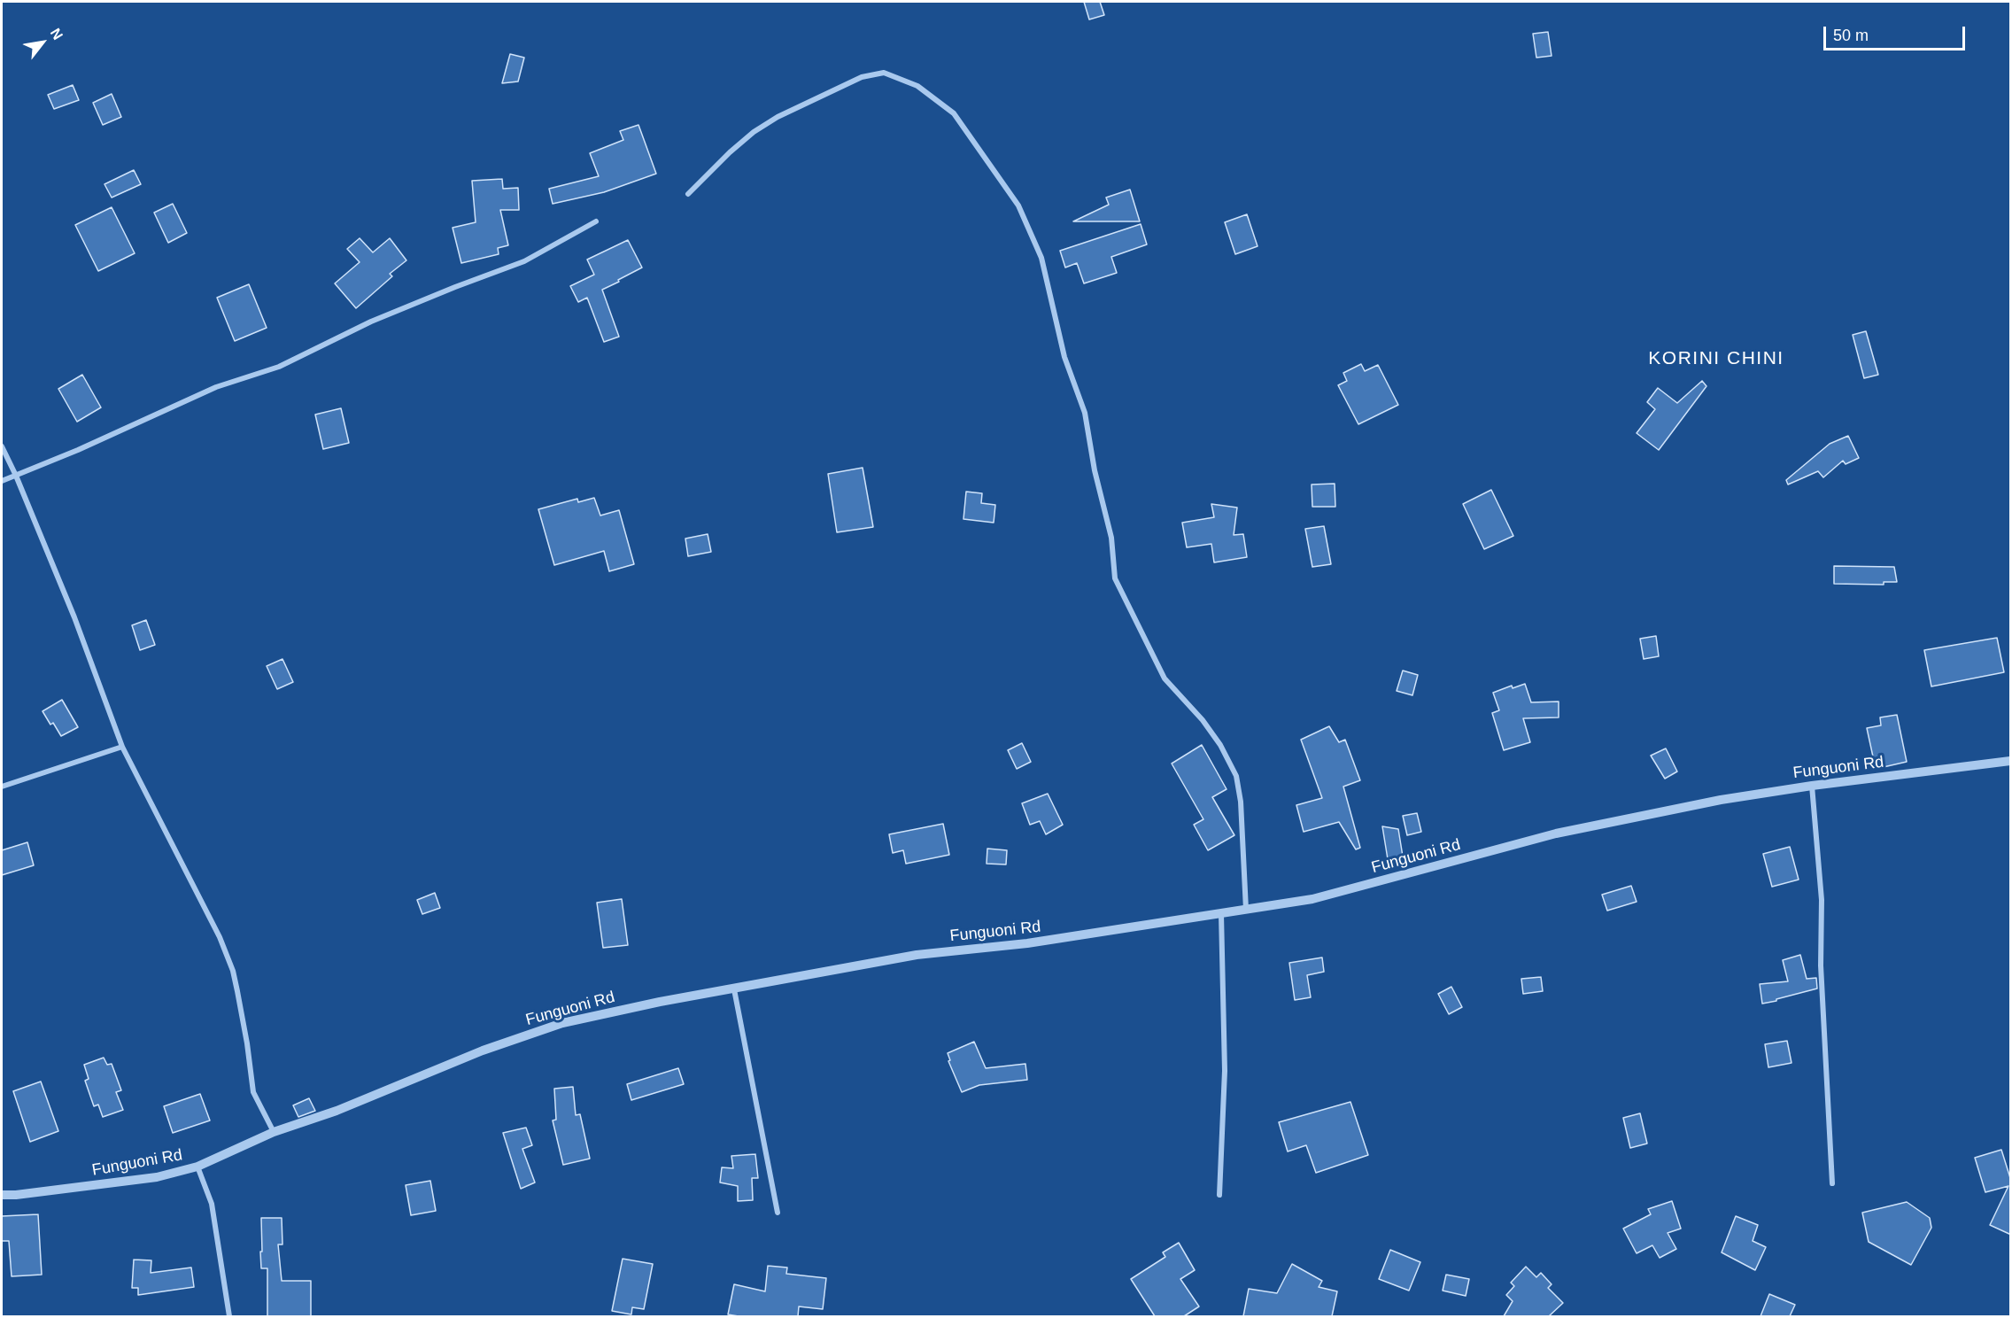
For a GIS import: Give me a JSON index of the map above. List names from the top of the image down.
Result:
{
  "streets": {
    "street": ["Funguoni Rd"]
  },
  "districts": ["KORINI CHINI"],
  "scale_bar": "50 m",
  "north": "top right"
}
